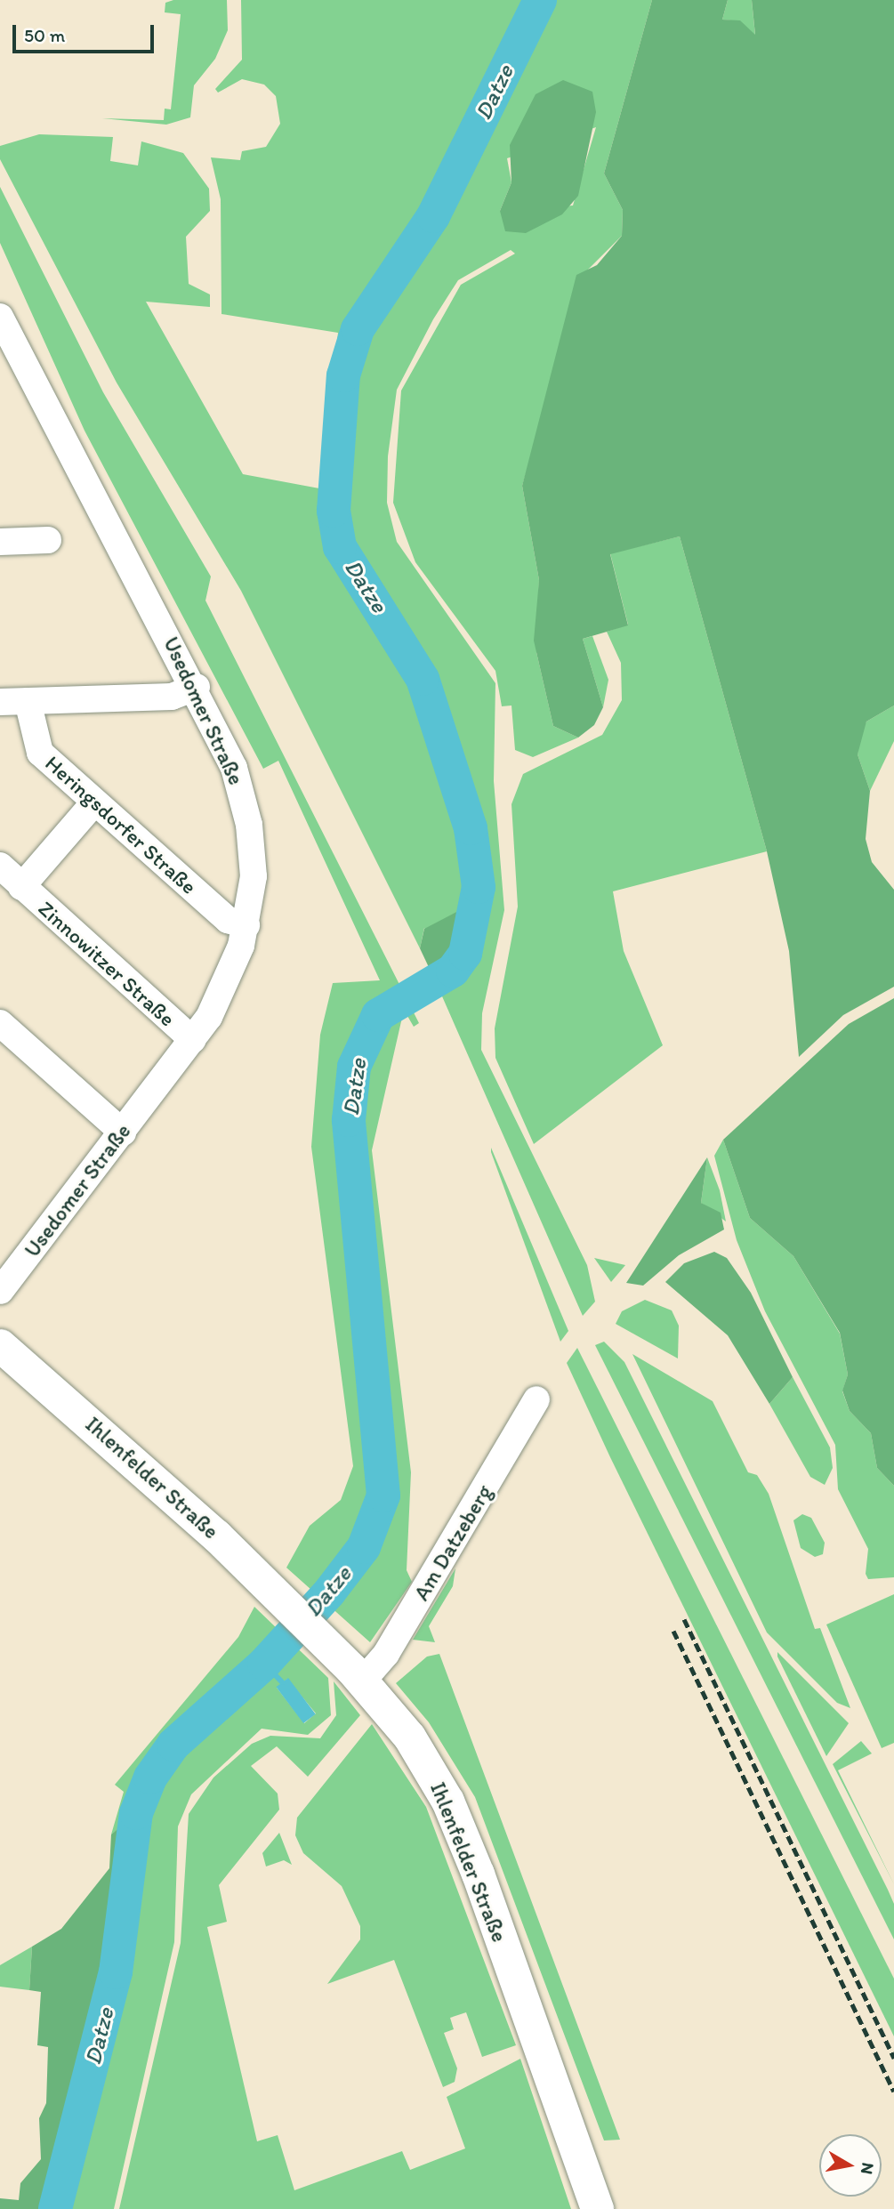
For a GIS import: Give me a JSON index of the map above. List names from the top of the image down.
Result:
{
  "streets": {
    "main road": ["Ihlenfelder Straße"],
    "street": [
      "Usedomer Straße",
      "Heringsdorfer Straße",
      "Zinnowitzer Straße",
      "Am Datzeberg"
    ]
  },
  "crossings": [
    ["Usedomer Straße", "Heringsdorfer Straße"],
    ["Usedomer Straße", "Zinnowitzer Straße"],
    ["Heringsdorfer Straße", "Zinnowitzer Straße"],
    ["Ihlenfelder Straße", "Am Datzeberg"]
  ],
  "water": ["Datze"],
  "scale_bar": "50 m",
  "north": "right"
}
